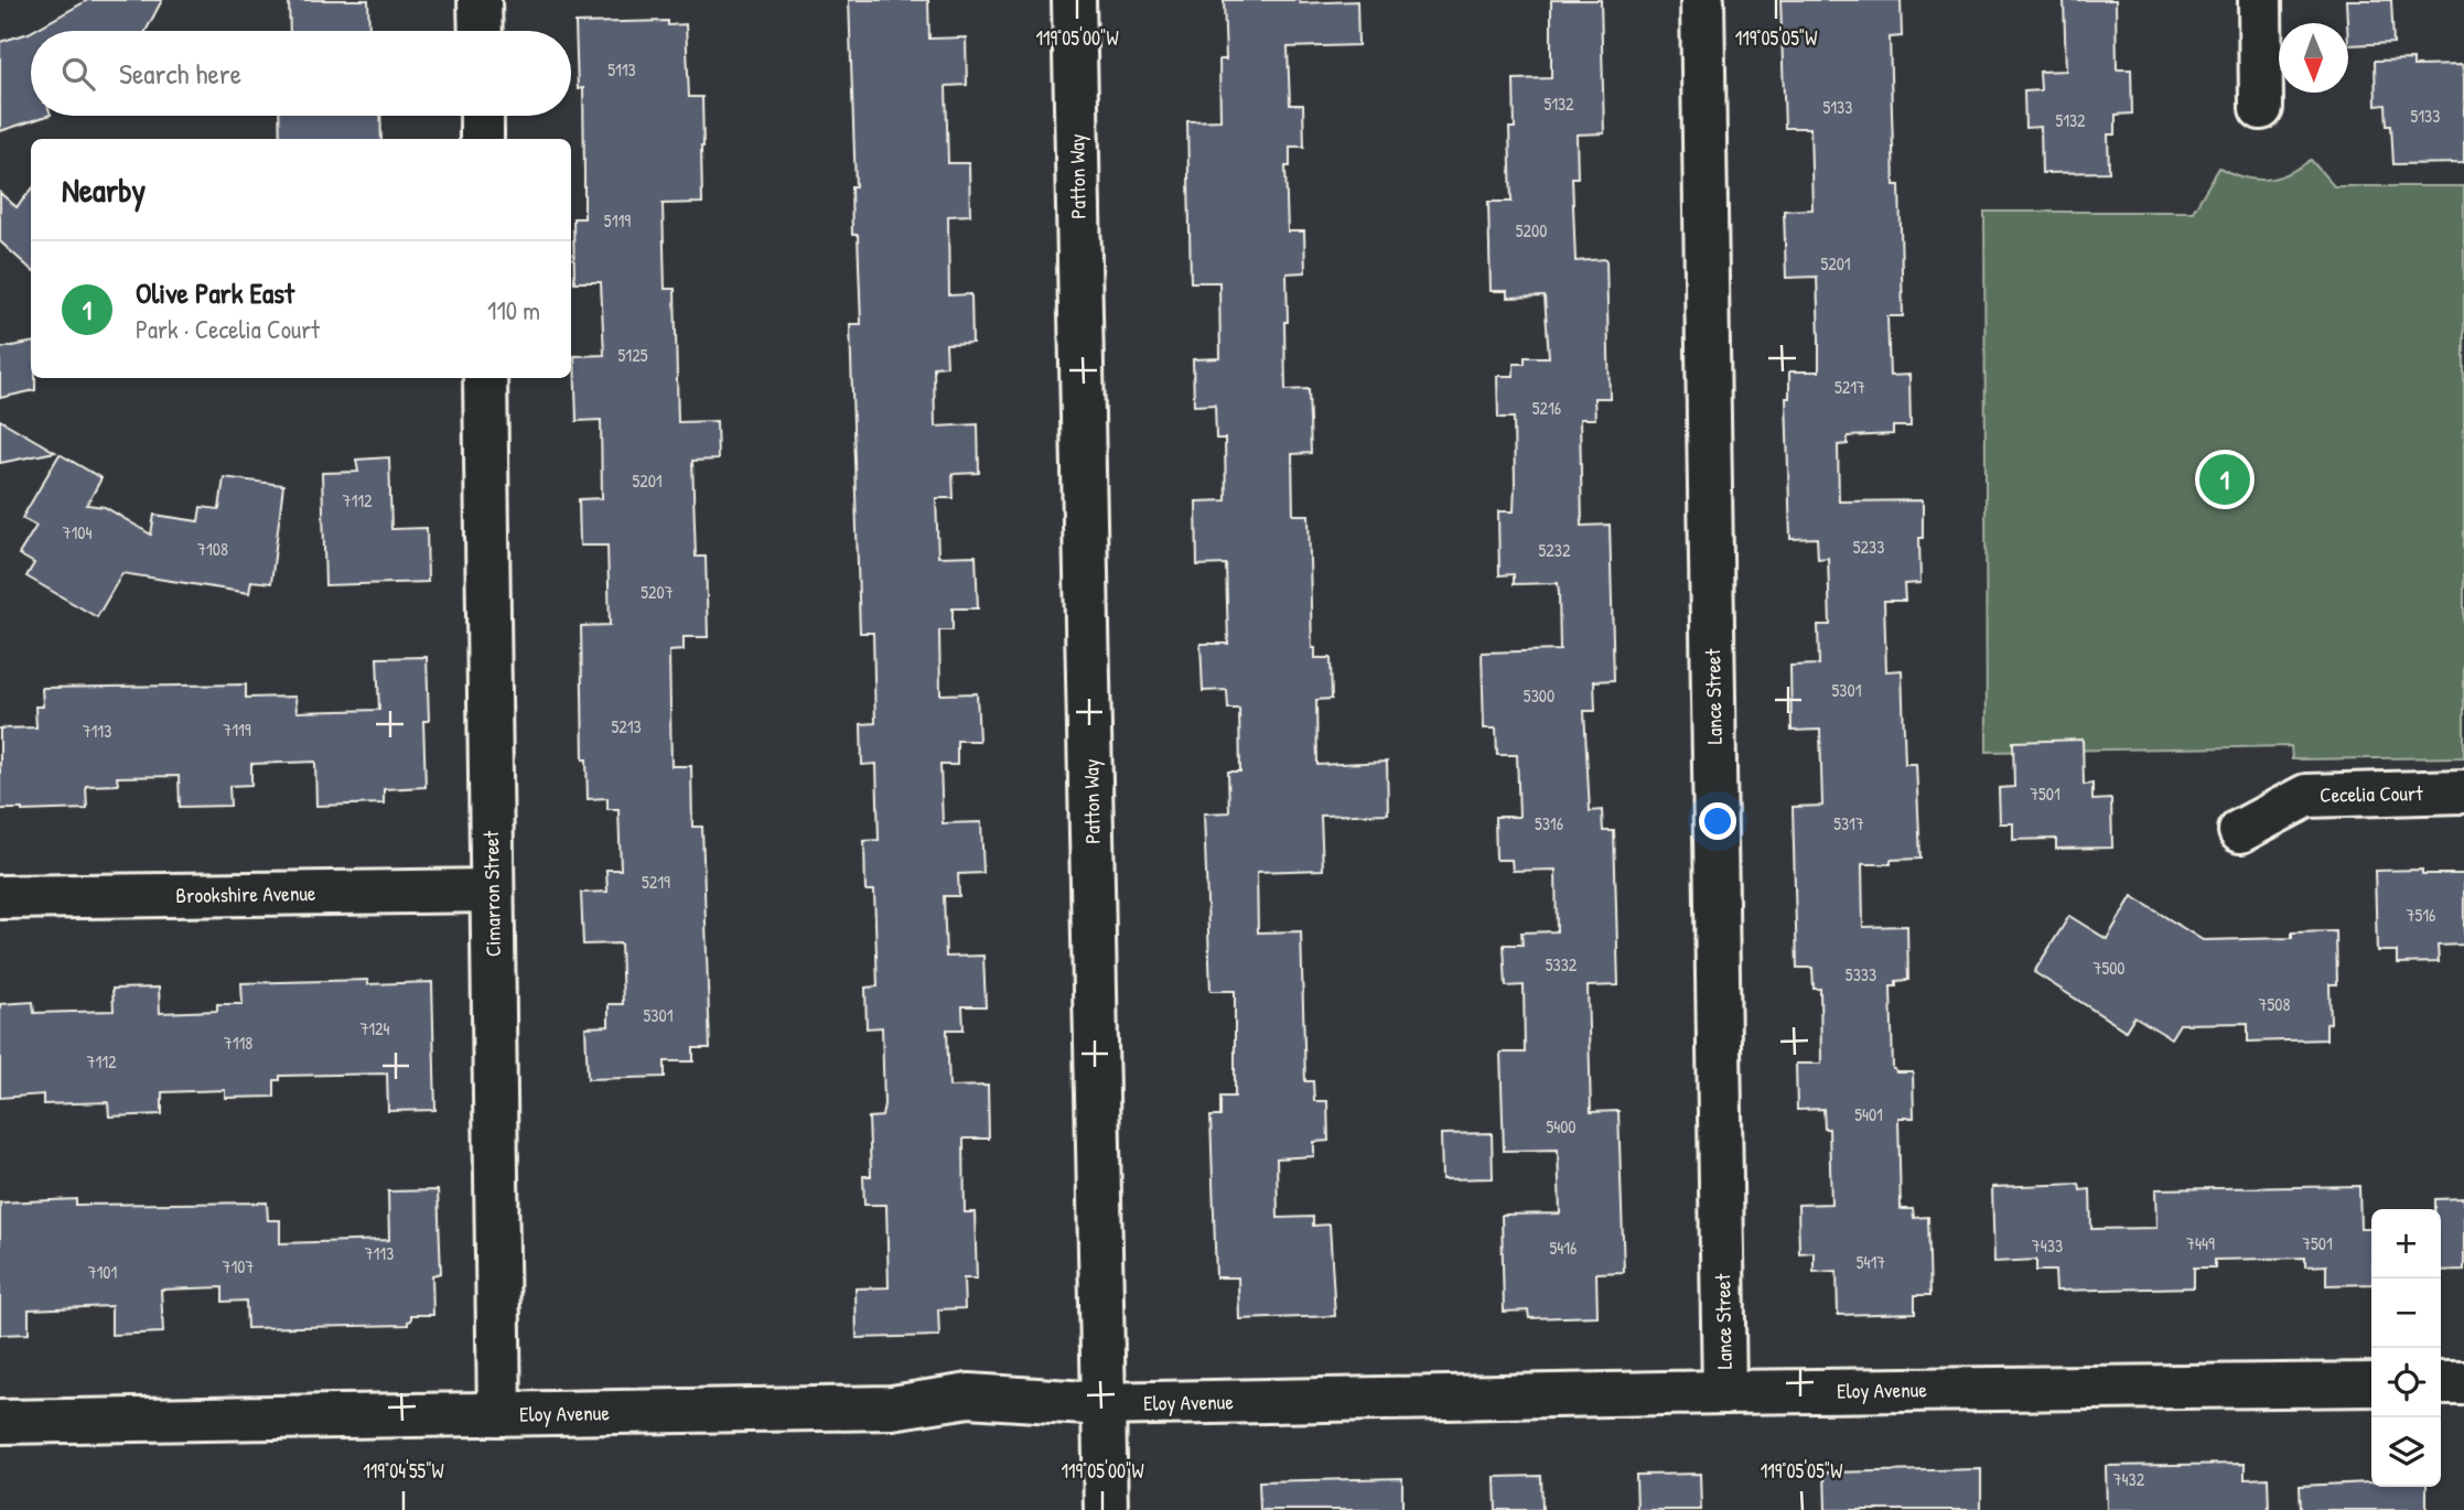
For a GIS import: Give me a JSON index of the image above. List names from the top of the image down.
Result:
{
  "streets": {
    "street": [
      "Patton Way",
      "Lance Street",
      "Cecelia Court",
      "Brookshire Avenue",
      "Cimarron Street",
      "Eloy Avenue"
    ]
  },
  "crossings": [
    ["Patton Way", "Eloy Avenue"],
    ["Lance Street", "Eloy Avenue"],
    ["Brookshire Avenue", "Cimarron Street"],
    ["Cimarron Street", "Eloy Avenue"]
  ],
  "house_numbers": [
    "5113",
    "5132",
    "5133",
    "5133",
    "5132",
    "5119",
    "5200",
    "5201",
    "5125",
    "5217",
    "5216",
    "5201",
    "7112",
    "7104",
    "5233",
    "7108",
    "5232",
    "5207",
    "5301",
    "5300",
    "5213",
    "7119",
    "7113",
    "7501",
    "5316",
    "5317",
    "5219",
    "7516",
    "5332",
    "7500",
    "5333",
    "7508",
    "5301",
    "7124",
    "7118",
    "7112",
    "5401",
    "5400",
    "7449",
    "7501",
    "7433",
    "5416",
    "7113",
    "5417",
    "7107",
    "7101",
    "7432"
  ],
  "north": "bottom",
  "page": {
    "search": "Search here",
    "heading": "Nearby",
    "list": [
      {
        "mark": "1",
        "name": "Olive Park East",
        "note": "Park · Cecelia Court",
        "value": "110 m"
      }
    ],
    "pins": "1",
    "map_buttons": ["+", "−"]
  },
  "coordinates": ["119°05'00\"W", "119°05'05\"W", "119°04'55\"W"]
}
